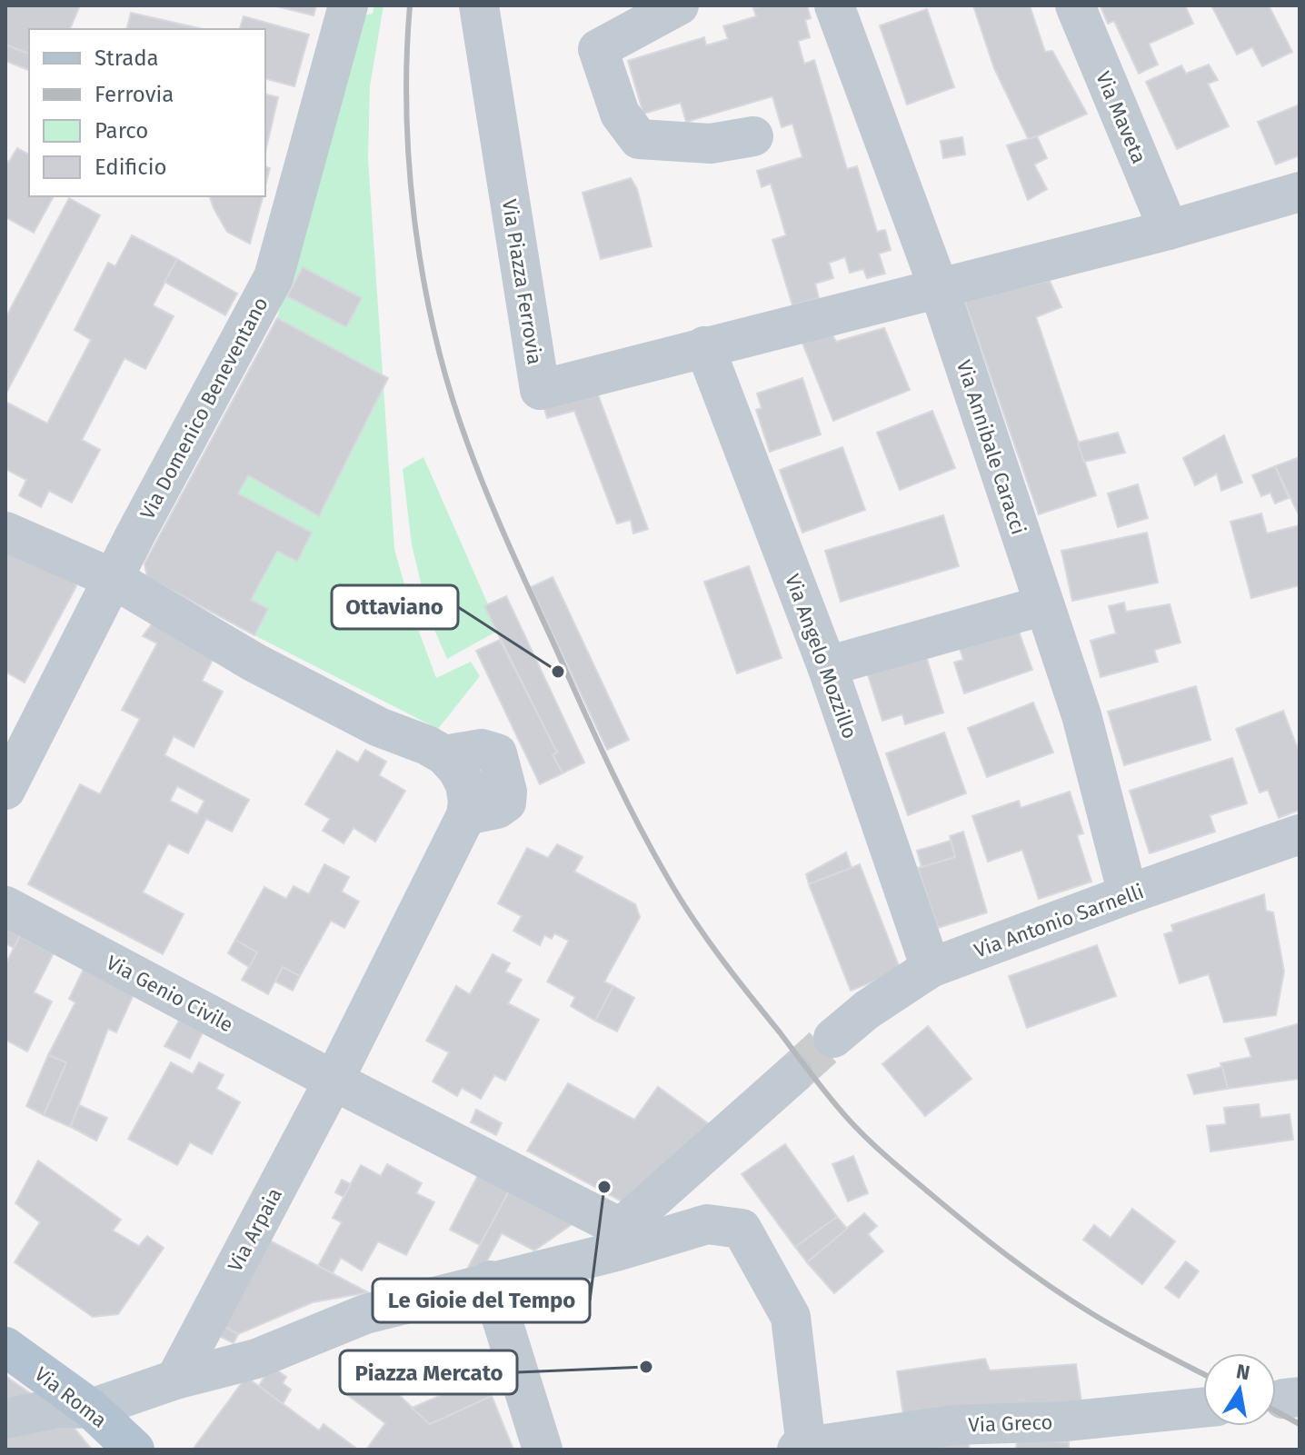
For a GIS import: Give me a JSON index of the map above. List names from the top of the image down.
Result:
{
  "streets": {
    "main road": ["Via Roma"],
    "street": [
      "Via Maveta",
      "Via Piazza Ferrovia",
      "Via Domenico Beneventano",
      "Via Annibale Caracci",
      "Via Angelo Mozzillo",
      "Via Antonio Sarnelli",
      "Via Genio Civile",
      "Via Arpaia",
      "Via Greco"
    ]
  },
  "crossings": [
    ["Via Piazza Ferrovia", "Via Angelo Mozzillo"],
    ["Via Domenico Beneventano", "Via Arpaia"],
    ["Via Annibale Caracci", "Via Antonio Sarnelli"],
    ["Via Angelo Mozzillo", "Via Antonio Sarnelli"],
    ["Via Genio Civile", "Via Arpaia"]
  ],
  "places": ["Ottaviano", "Le Gioie del Tempo", "Piazza Mercato"],
  "legend": [
    "Strada",
    "Ferrovia",
    "Parco",
    "Edificio"
  ],
  "north": "top"
}
